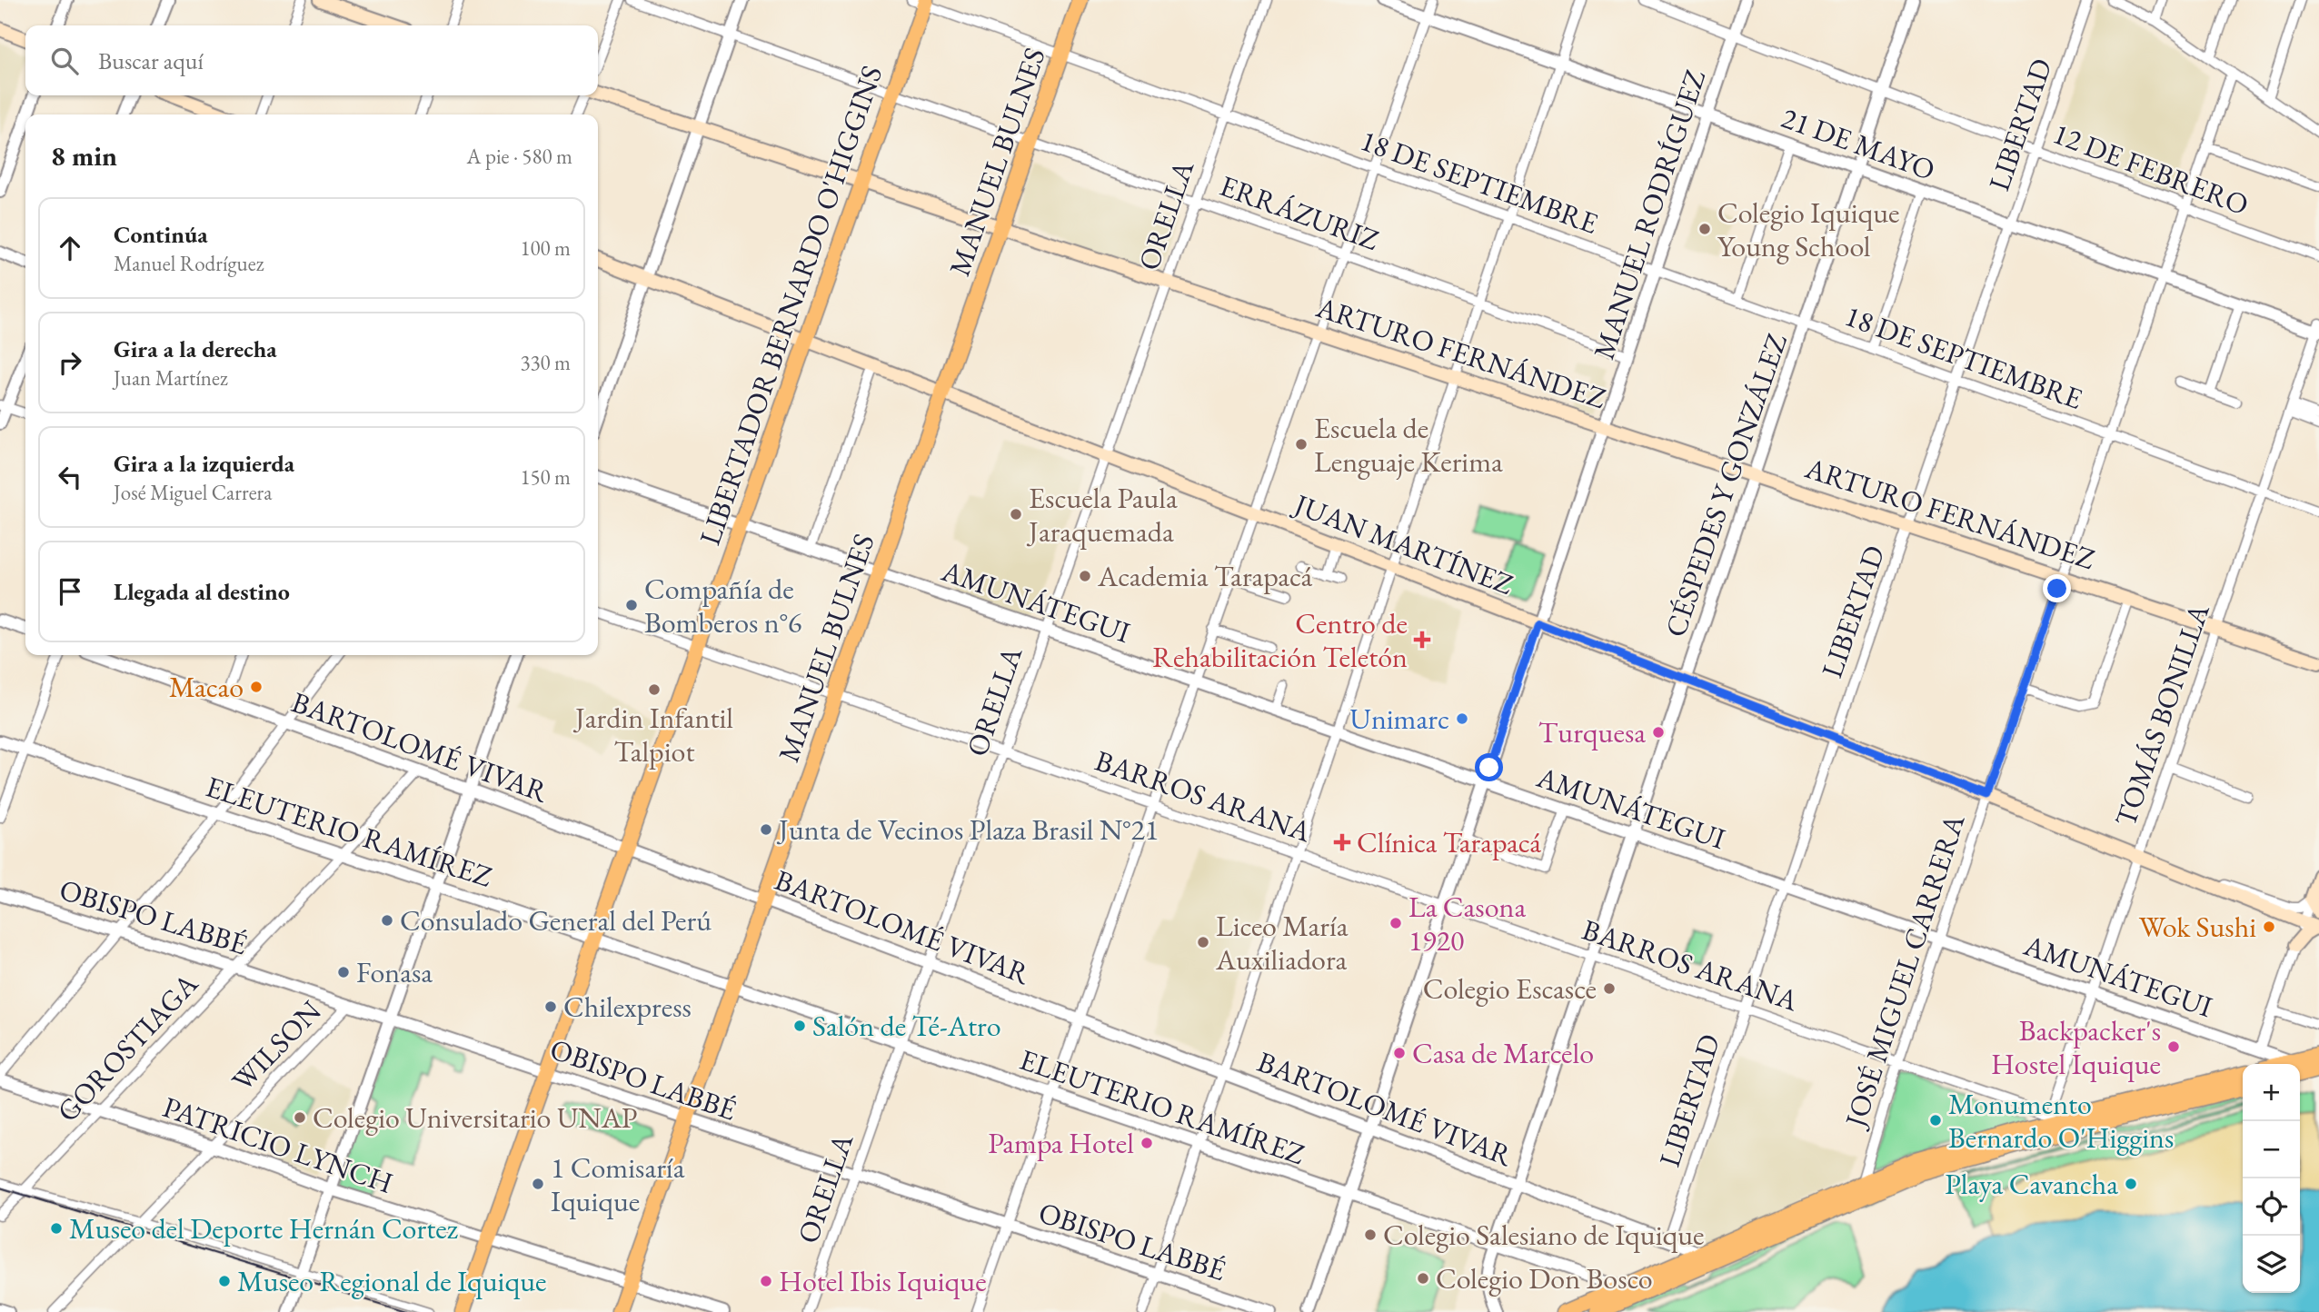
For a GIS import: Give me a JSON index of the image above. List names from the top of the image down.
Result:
{
  "streets": {
    "main road": [
      "MANUEL BULNES",
      "LIBERTADOR BERNARDO O'HIGGINS",
      "ARTURO FERNÁNDEZ",
      "JUAN MARTÍNEZ"
    ],
    "street": [
      "LIBERTAD",
      "21 DE MAYO",
      "12 DE FEBRERO",
      "18 DE SEPTIEMBRE",
      "ERRÁZURIZ",
      "MANUEL RODRÍGUEZ",
      "ORELLA",
      "CÉSPEDES Y GONZÁLEZ",
      "AMUNÁTEGUI",
      "TOMÁS BONILLA",
      "BARTOLOMÉ VIVAR",
      "BARROS ARANA",
      "ELEUTERIO RAMÍREZ",
      "OBISPO LABBÉ",
      "JOSÉ MIGUEL CARRERA",
      "WILSON",
      "GOROSTIAGA",
      "PATRICIO LYNCH"
    ]
  },
  "crossings": [
    ["LIBERTAD", "21 DE MAYO"],
    ["LIBERTAD", "12 DE FEBRERO"],
    ["LIBERTAD", "18 DE SEPTIEMBRE"],
    ["LIBERTAD", "ARTURO FERNÁNDEZ"],
    ["LIBERTAD", "JUAN MARTÍNEZ"],
    ["LIBERTAD", "AMUNÁTEGUI"],
    ["LIBERTAD", "BARTOLOMÉ VIVAR"],
    ["LIBERTAD", "BARROS ARANA"],
    ["21 DE MAYO", "MANUEL RODRÍGUEZ"],
    ["21 DE MAYO", "CÉSPEDES Y GONZÁLEZ"],
    ["21 DE MAYO", "TOMÁS BONILLA"],
    ["21 DE MAYO", "JOSÉ MIGUEL CARRERA"],
    ["MANUEL BULNES", "18 DE SEPTIEMBRE"],
    ["MANUEL BULNES", "ERRÁZURIZ"],
    ["MANUEL BULNES", "ARTURO FERNÁNDEZ"],
    ["MANUEL BULNES", "JUAN MARTÍNEZ"],
    ["MANUEL BULNES", "AMUNÁTEGUI"],
    ["MANUEL BULNES", "BARTOLOMÉ VIVAR"],
    ["MANUEL BULNES", "BARROS ARANA"],
    ["MANUEL BULNES", "ELEUTERIO RAMÍREZ"],
    ["MANUEL BULNES", "OBISPO LABBÉ"],
    ["MANUEL BULNES", "PATRICIO LYNCH"],
    ["12 DE FEBRERO", "MANUEL RODRÍGUEZ"],
    ["12 DE FEBRERO", "CÉSPEDES Y GONZÁLEZ"],
    ["12 DE FEBRERO", "JOSÉ MIGUEL CARRERA"],
    ["18 DE SEPTIEMBRE", "MANUEL RODRÍGUEZ"],
    ["18 DE SEPTIEMBRE", "ORELLA"],
    ["18 DE SEPTIEMBRE", "LIBERTADOR BERNARDO O'HIGGINS"],
    ["18 DE SEPTIEMBRE", "CÉSPEDES Y GONZÁLEZ"],
    ["18 DE SEPTIEMBRE", "TOMÁS BONILLA"],
    ["18 DE SEPTIEMBRE", "JOSÉ MIGUEL CARRERA"],
    ["ERRÁZURIZ", "MANUEL RODRÍGUEZ"],
    ["ERRÁZURIZ", "ORELLA"],
    ["ERRÁZURIZ", "LIBERTADOR BERNARDO O'HIGGINS"],
    ["MANUEL RODRÍGUEZ", "ARTURO FERNÁNDEZ"],
    ["MANUEL RODRÍGUEZ", "JUAN MARTÍNEZ"],
    ["MANUEL RODRÍGUEZ", "AMUNÁTEGUI"],
    ["MANUEL RODRÍGUEZ", "BARTOLOMÉ VIVAR"],
    ["MANUEL RODRÍGUEZ", "BARROS ARANA"],
    ["MANUEL RODRÍGUEZ", "ELEUTERIO RAMÍREZ"],
    ["ORELLA", "ARTURO FERNÁNDEZ"],
    ["ORELLA", "JUAN MARTÍNEZ"],
    ["ORELLA", "AMUNÁTEGUI"],
    ["ORELLA", "BARTOLOMÉ VIVAR"],
    ["ORELLA", "BARROS ARANA"],
    ["ORELLA", "ELEUTERIO RAMÍREZ"],
    ["ORELLA", "OBISPO LABBÉ"],
    ["LIBERTADOR BERNARDO O'HIGGINS", "ARTURO FERNÁNDEZ"],
    ["LIBERTADOR BERNARDO O'HIGGINS", "JUAN MARTÍNEZ"],
    ["LIBERTADOR BERNARDO O'HIGGINS", "AMUNÁTEGUI"],
    ["LIBERTADOR BERNARDO O'HIGGINS", "BARTOLOMÉ VIVAR"],
    ["LIBERTADOR BERNARDO O'HIGGINS", "BARROS ARANA"],
    ["LIBERTADOR BERNARDO O'HIGGINS", "ELEUTERIO RAMÍREZ"],
    ["LIBERTADOR BERNARDO O'HIGGINS", "OBISPO LABBÉ"],
    ["LIBERTADOR BERNARDO O'HIGGINS", "PATRICIO LYNCH"],
    ["ARTURO FERNÁNDEZ", "CÉSPEDES Y GONZÁLEZ"],
    ["ARTURO FERNÁNDEZ", "TOMÁS BONILLA"],
    ["ARTURO FERNÁNDEZ", "JOSÉ MIGUEL CARRERA"],
    ["CÉSPEDES Y GONZÁLEZ", "JUAN MARTÍNEZ"],
    ["CÉSPEDES Y GONZÁLEZ", "AMUNÁTEGUI"],
    ["CÉSPEDES Y GONZÁLEZ", "BARTOLOMÉ VIVAR"],
    ["CÉSPEDES Y GONZÁLEZ", "BARROS ARANA"],
    ["CÉSPEDES Y GONZÁLEZ", "ELEUTERIO RAMÍREZ"],
    ["JUAN MARTÍNEZ", "TOMÁS BONILLA"],
    ["JUAN MARTÍNEZ", "JOSÉ MIGUEL CARRERA"],
    ["AMUNÁTEGUI", "TOMÁS BONILLA"],
    ["AMUNÁTEGUI", "JOSÉ MIGUEL CARRERA"],
    ["TOMÁS BONILLA", "BARROS ARANA"],
    ["BARTOLOMÉ VIVAR", "GOROSTIAGA"],
    ["BARROS ARANA", "JOSÉ MIGUEL CARRERA"],
    ["ELEUTERIO RAMÍREZ", "GOROSTIAGA"],
    ["OBISPO LABBÉ", "WILSON"],
    ["OBISPO LABBÉ", "GOROSTIAGA"],
    ["WILSON", "PATRICIO LYNCH"],
    ["GOROSTIAGA", "PATRICIO LYNCH"]
  ],
  "places": {
    "other": [
      "Colegio Iquique Young School",
      "Escuela de Lenguaje Kerima",
      "Escuela Paula Jaraquemada",
      "Academia Tarapacá",
      "Compañía de Bomberos n°6",
      "Macao",
      "Jardin Infantil Talpiot",
      "Unimarc",
      "Turquesa",
      "Junta de Vecinos Plaza Brasil N°21",
      "Consulado General del Perú",
      "La Casona 1920",
      "Wok Sushi",
      "Liceo María Auxiliadora",
      "Fonasa",
      "Colegio Escasce",
      "Chilexpress",
      "Salón de Té-Atro",
      "Backpacker's Hostel Iquique",
      "Casa de Marcelo",
      "Colegio Universitario UNAP",
      "Monumento Bernardo O'Higgins",
      "Pampa Hotel",
      "1 Comisaría Iquique",
      "Playa Cavancha",
      "Museo del Deporte Hernán Cortez",
      "Colegio Salesiano de Iquique",
      "Colegio Don Bosco",
      "Museo Regional de Iquique",
      "Hotel Ibis Iquique"
    ],
    "health": ["Centro de Rehabilitación Teletón", "Clínica Tarapacá"]
  },
  "page": {
    "search": "Buscar aquí",
    "heading": ["8 min", "A pie · 580 m"],
    "list": [
      ["Continúa", "Manuel Rodríguez", "100 m"],
      ["Gira a la derecha", "Juan Martínez", "330 m"],
      ["Gira a la izquierda", "José Miguel Carrera", "150 m"],
      "Llegada al destino"
    ],
    "map_buttons": ["+", "−"]
  }
}
